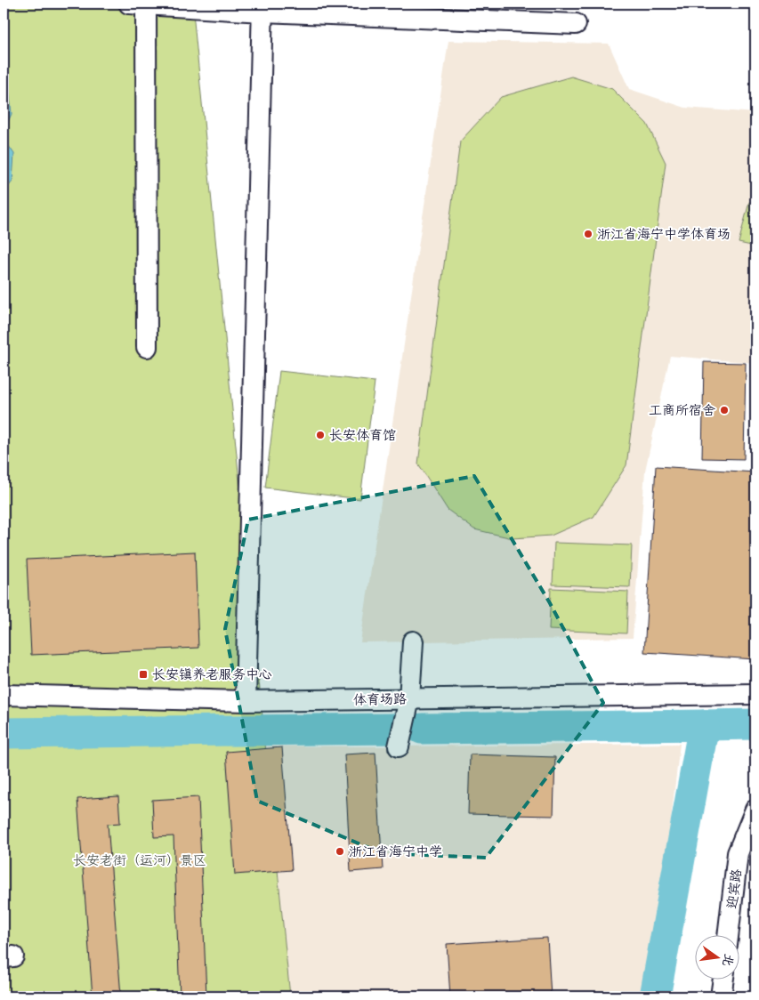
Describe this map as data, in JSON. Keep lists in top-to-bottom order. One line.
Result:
{"streets":{"street":["体育场路","迎宾路"]},"parks":["长安老街（运河）景区"],"places":{"other":["浙江省海宁中学体育场","工商所宿舍","长安体育馆","浙江省海宁中学"],"transit":["长安镇养老服务中心"]},"north":"right"}
